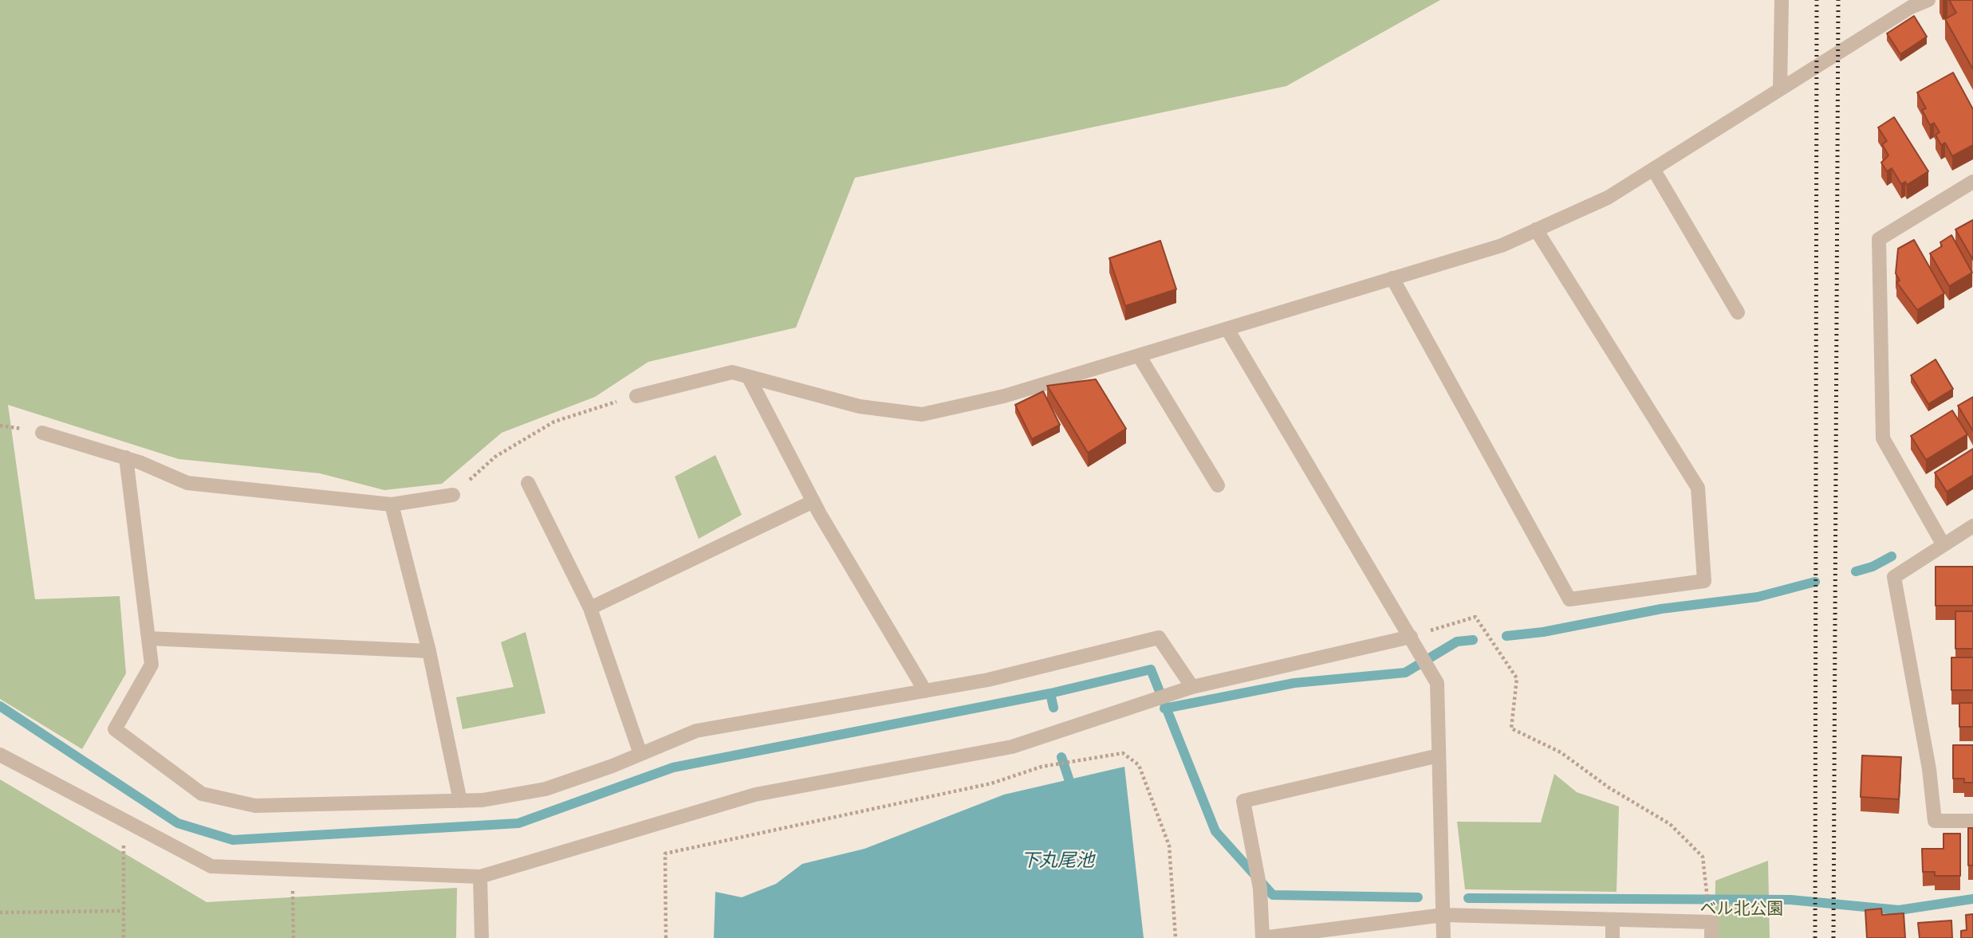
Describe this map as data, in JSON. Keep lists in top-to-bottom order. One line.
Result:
{"water":["下丸尾池"],"parks":["ベル北公園"]}
